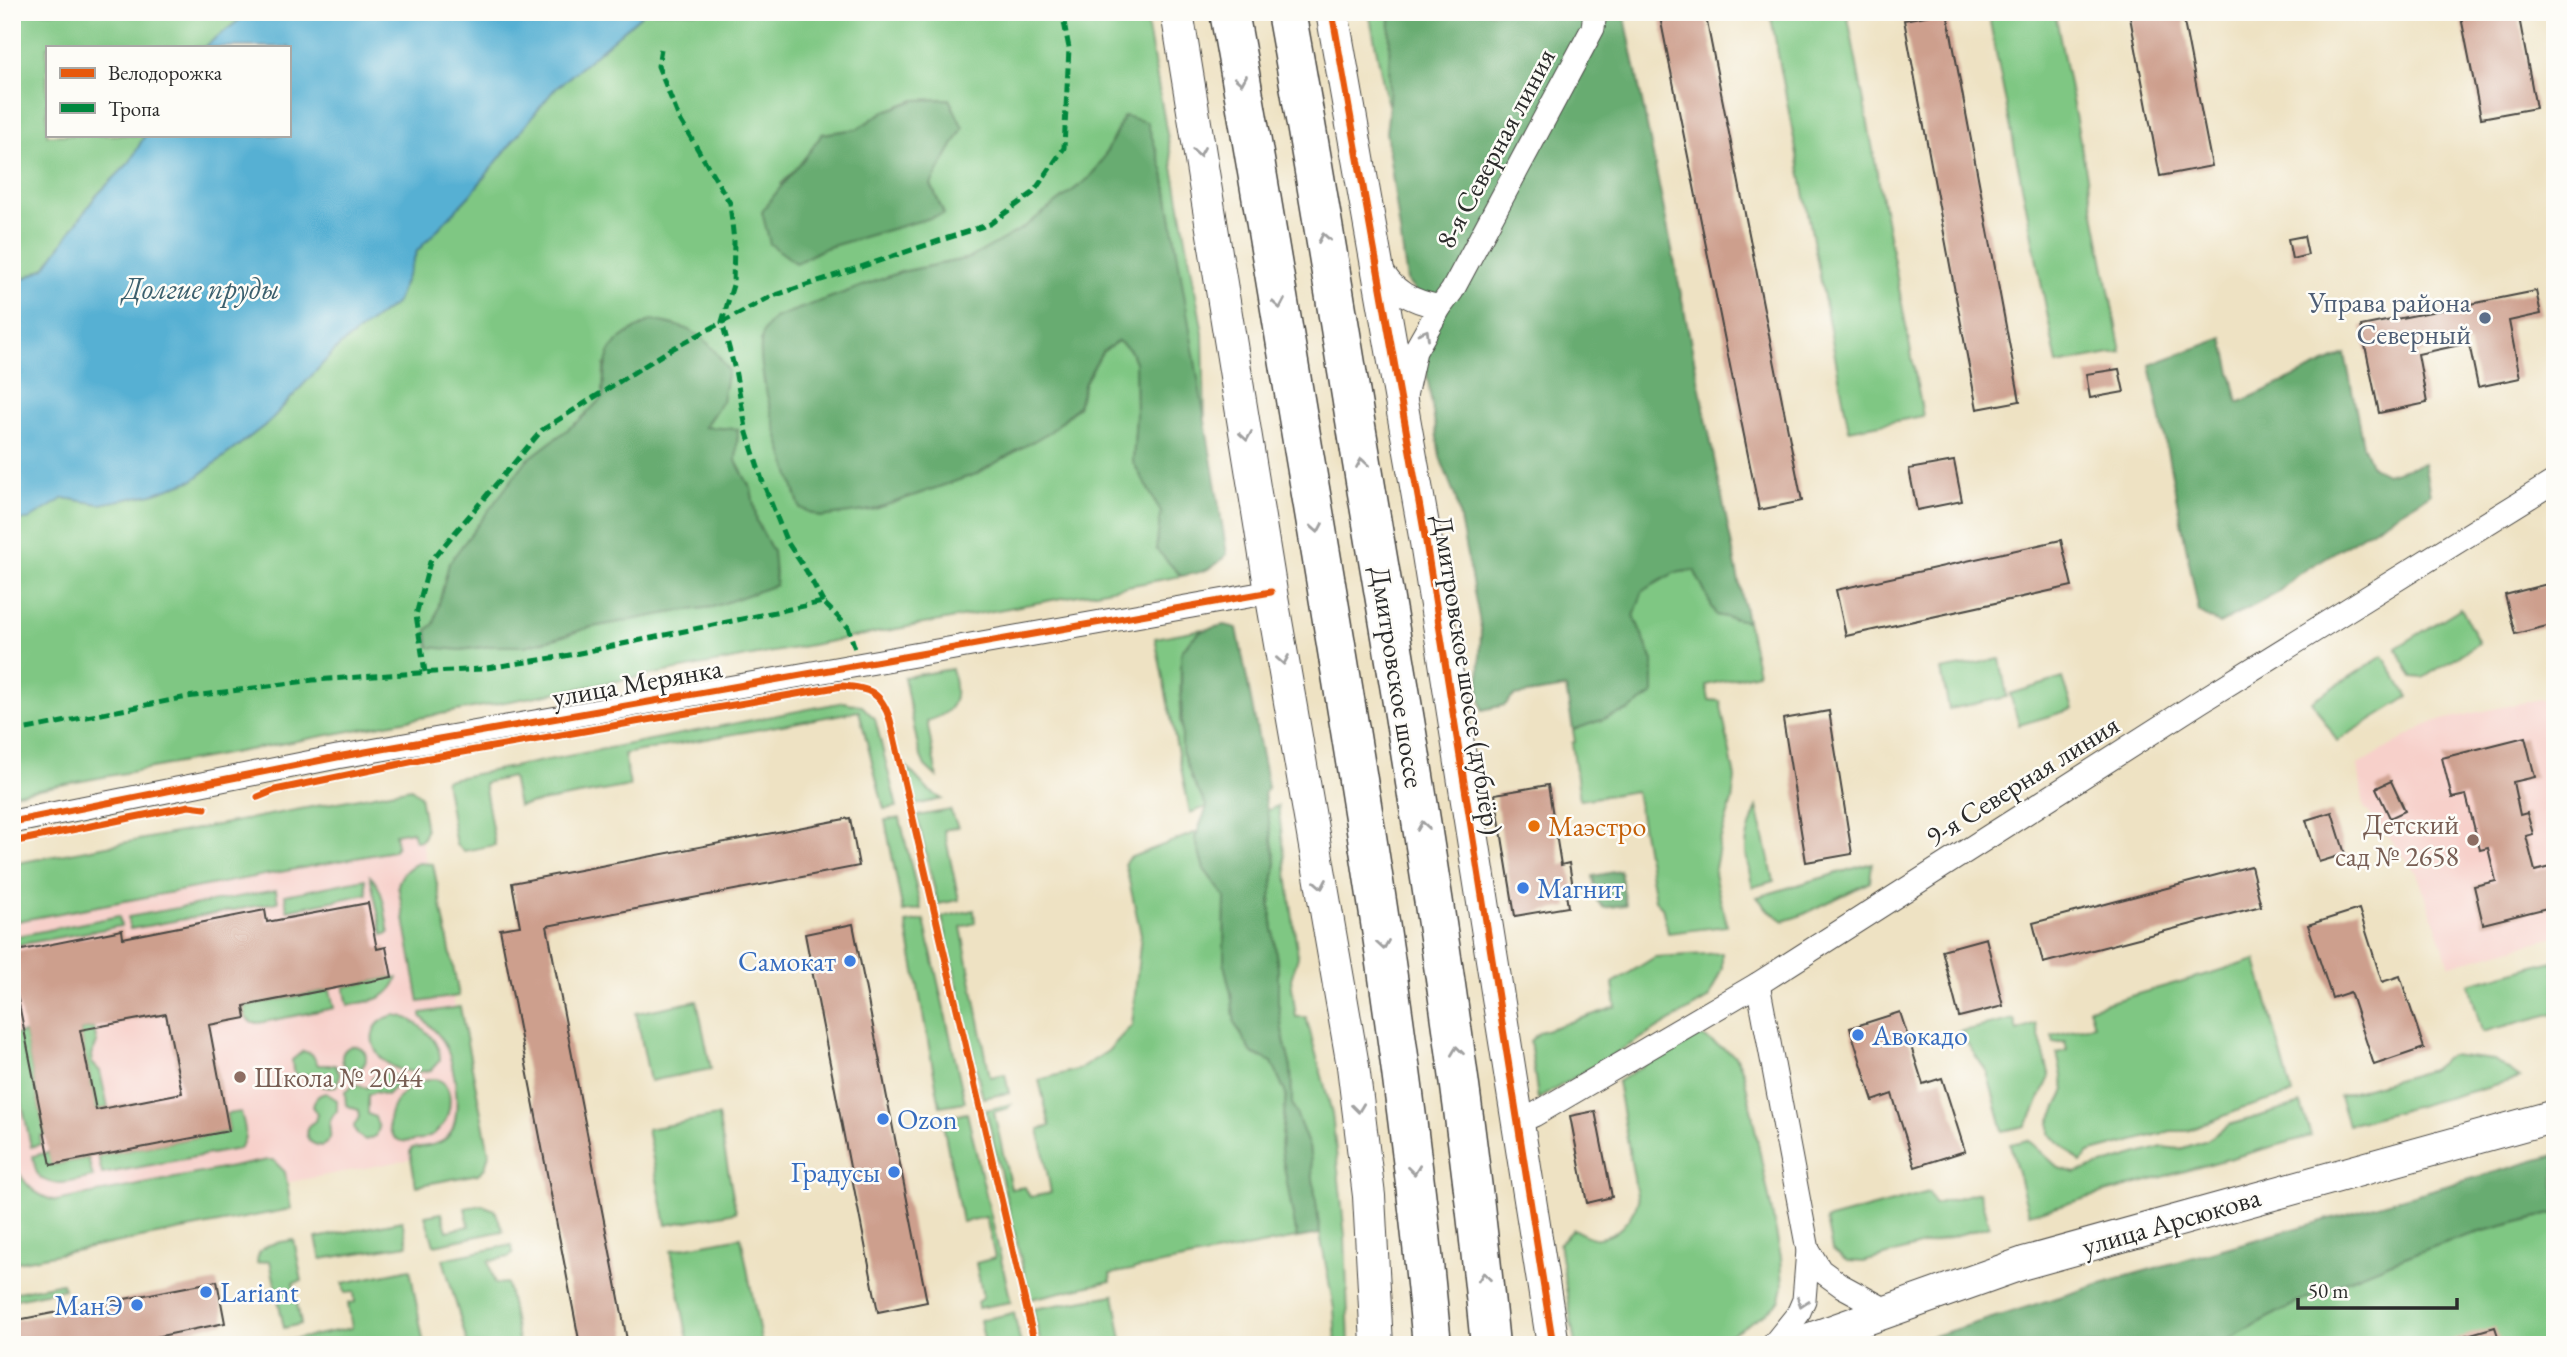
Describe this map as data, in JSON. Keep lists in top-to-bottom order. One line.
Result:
{"streets":{"highway":["Дмитровское шоссе"],"street":["8-я Северная линия","Дмитровское шоссе (дублёр)","улица Мерянка","9-я Северная линия","улица Арсюкова"]},"crossings":[["8-я Северная линия","Дмитровское шоссе (дублёр)"],["Дмитровское шоссе (дублёр)","9-я Северная линия"]],"water":["Долгие пруды"],"places":["Управа района Северный","Маэстро","Детский сад № 2658","Магнит","Самокат","Авокадо","Школа № 2044","Ozon","Градусы","Lariant","МанЭ"],"legend":["Велодорожка","Тропа"],"scale_bar":"50 m"}
